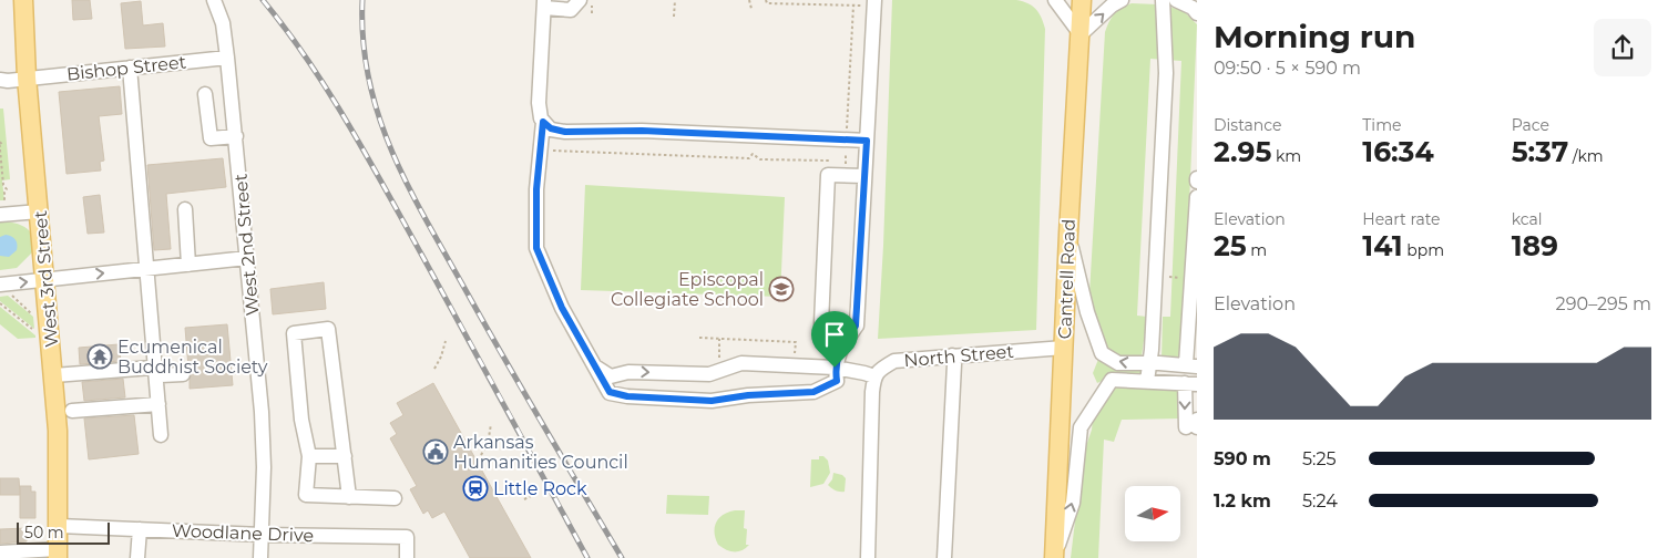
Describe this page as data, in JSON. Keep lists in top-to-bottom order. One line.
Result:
{"streets":{"main road":["West 3rd Street","Cantrell Road"],"street":["Bishop Street","West 2nd Street","North Street","Woodlane Drive"]},"crossings":[["Bishop Street","West 2nd Street"],["Bishop Street","West 3rd Street"],["West 2nd Street","Woodlane Drive"],["West 3rd Street","Woodlane Drive"],["Cantrell Road","North Street"]],"places":{"school or university":["Episcopal Collegiate School"],"temple":["Ecumenical Buddhist Society"],"public building":["Arkansas Humanities Council"],"station":["Little Rock"]},"scale_bar":"50 m","north":"right","page":{"heading":["Morning run","09:50 · 5 × 590 m"],"stats":[["Distance","2.95 km"],["Time","16:34"],["Pace","5:37 /km"],["Elevation","25 m"],["Heart rate","141 bpm"],["kcal","189"]],"chart":["Elevation","290–295 m"],"list":[{"name":"590 m","note":"5:25"},{"name":"1.2 km","note":"5:24"}],"scale":"50 m"}}
